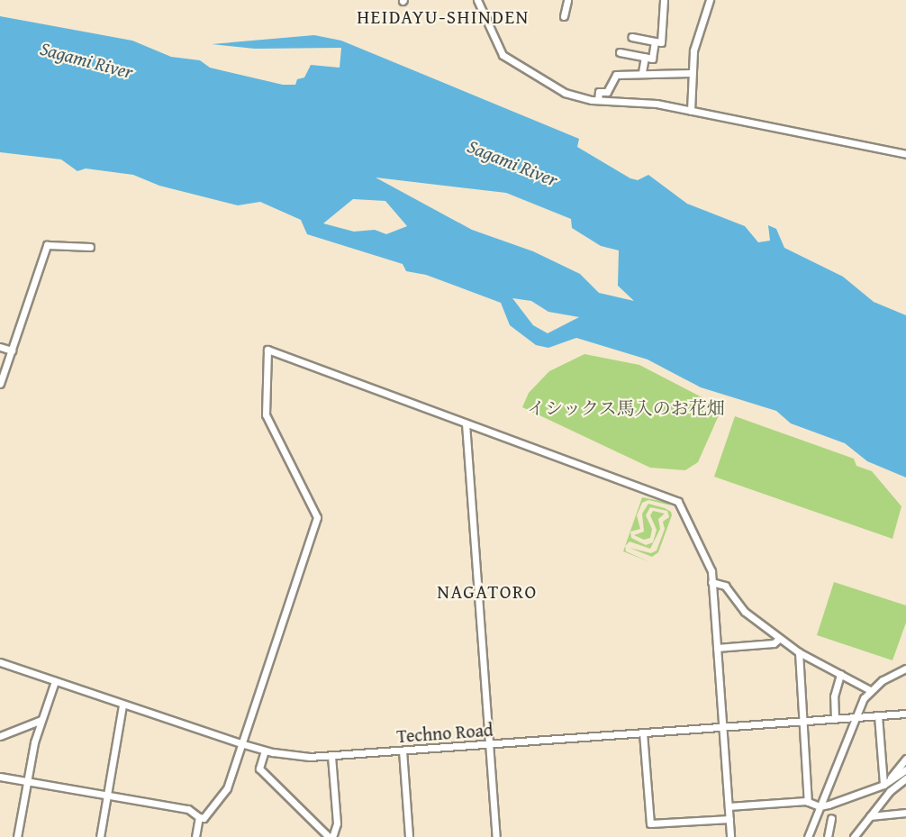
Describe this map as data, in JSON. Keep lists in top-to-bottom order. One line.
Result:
{"streets":{"street":["Techno Road"]},"districts":["HEIDAYU-SHINDEN","NAGATORO"],"water":["Sagami River"],"parks":["イシックス馬入のお花畑"]}
